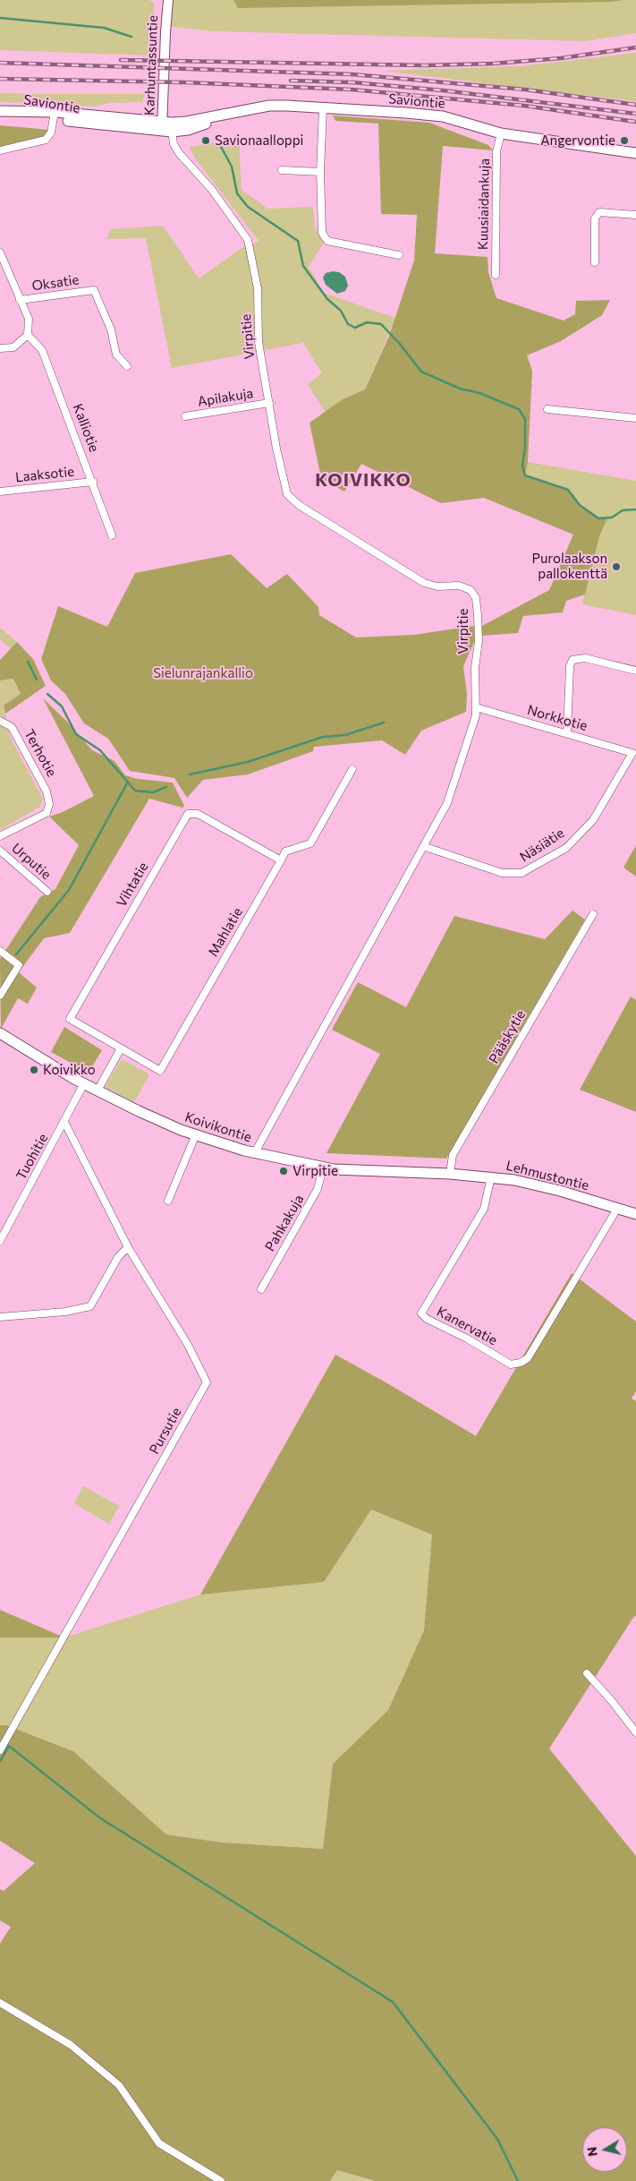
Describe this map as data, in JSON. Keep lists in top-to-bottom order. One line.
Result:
{"streets":{"main road":["Saviontie","Koivikontie","Lehmustontie"],"street":["Karhuntassuntie","Kuusiaidankuja","Oksatie","Virpitie","Apilakuja","Kalliotie","Laaksotie","Norkkotie","Terhotie","Näsiätie","Urputie","Vihtatie","Mahlatie","Pääskytie","Tuohitie","Pahkakuja","Kanervatie","Pursutie"]},"crossings":[["Karhuntassuntie","Saviontie"],["Karhuntassuntie","Virpitie"],["Saviontie","Kuusiaidankuja"],["Saviontie","Virpitie"],["Virpitie","Apilakuja"],["Virpitie","Norkkotie"],["Virpitie","Näsiätie"],["Virpitie","Koivikontie"],["Kalliotie","Laaksotie"],["Norkkotie","Näsiätie"],["Vihtatie","Mahlatie"],["Pääskytie","Koivikontie"],["Pääskytie","Lehmustontie"],["Koivikontie","Tuohitie"],["Koivikontie","Lehmustontie"],["Koivikontie","Pahkakuja"],["Tuohitie","Pursutie"],["Lehmustontie","Kanervatie"]],"districts":["KOIVIKKO"],"parks":["Sielunrajankallio"],"places":["Savionaalloppi","Angervontie","Purolaakson pallokenttä","Koivikko","Virpitie"],"north":"left"}
